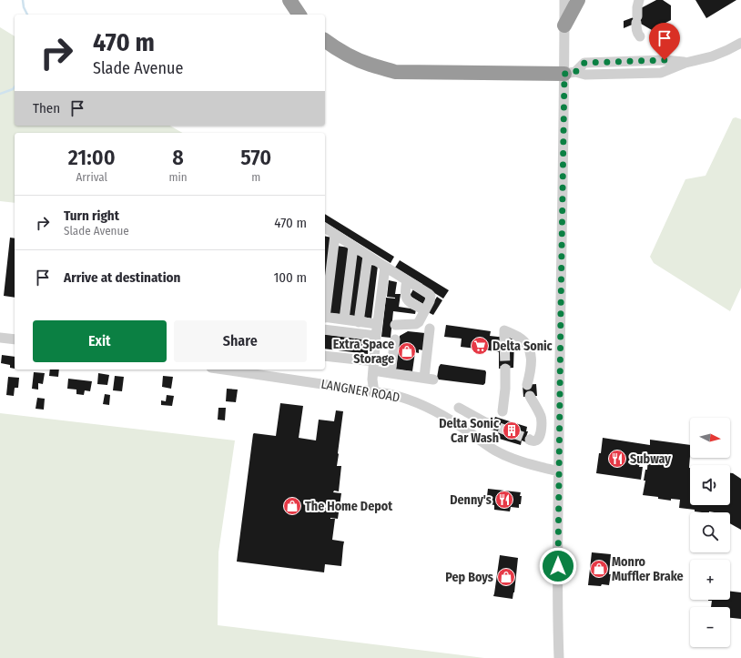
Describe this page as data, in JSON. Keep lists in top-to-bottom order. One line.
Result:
{"streets":{"street":["LANGNER ROAD"]},"places":{"supermarket":["Delta Sonic"],"shop":["Extra Space Storage","The Home Depot","Monro Muffler Brake","Pep Boys"],"building":["Delta Sonic Car Wash"],"restaurant":["Subway","Denny's"]},"north":"right","page":{"turn":["470 m","Slade Avenue"],"then":"Then","eta":["21:00","Arrival","8","min","570","m"],"list":[{"name":"Turn right","note":"Slade Avenue","value":"470 m"},{"name":"Arrive at destination","value":"100 m"}],"buttons":["Exit","Share"],"map_buttons":["+","−"]}}
